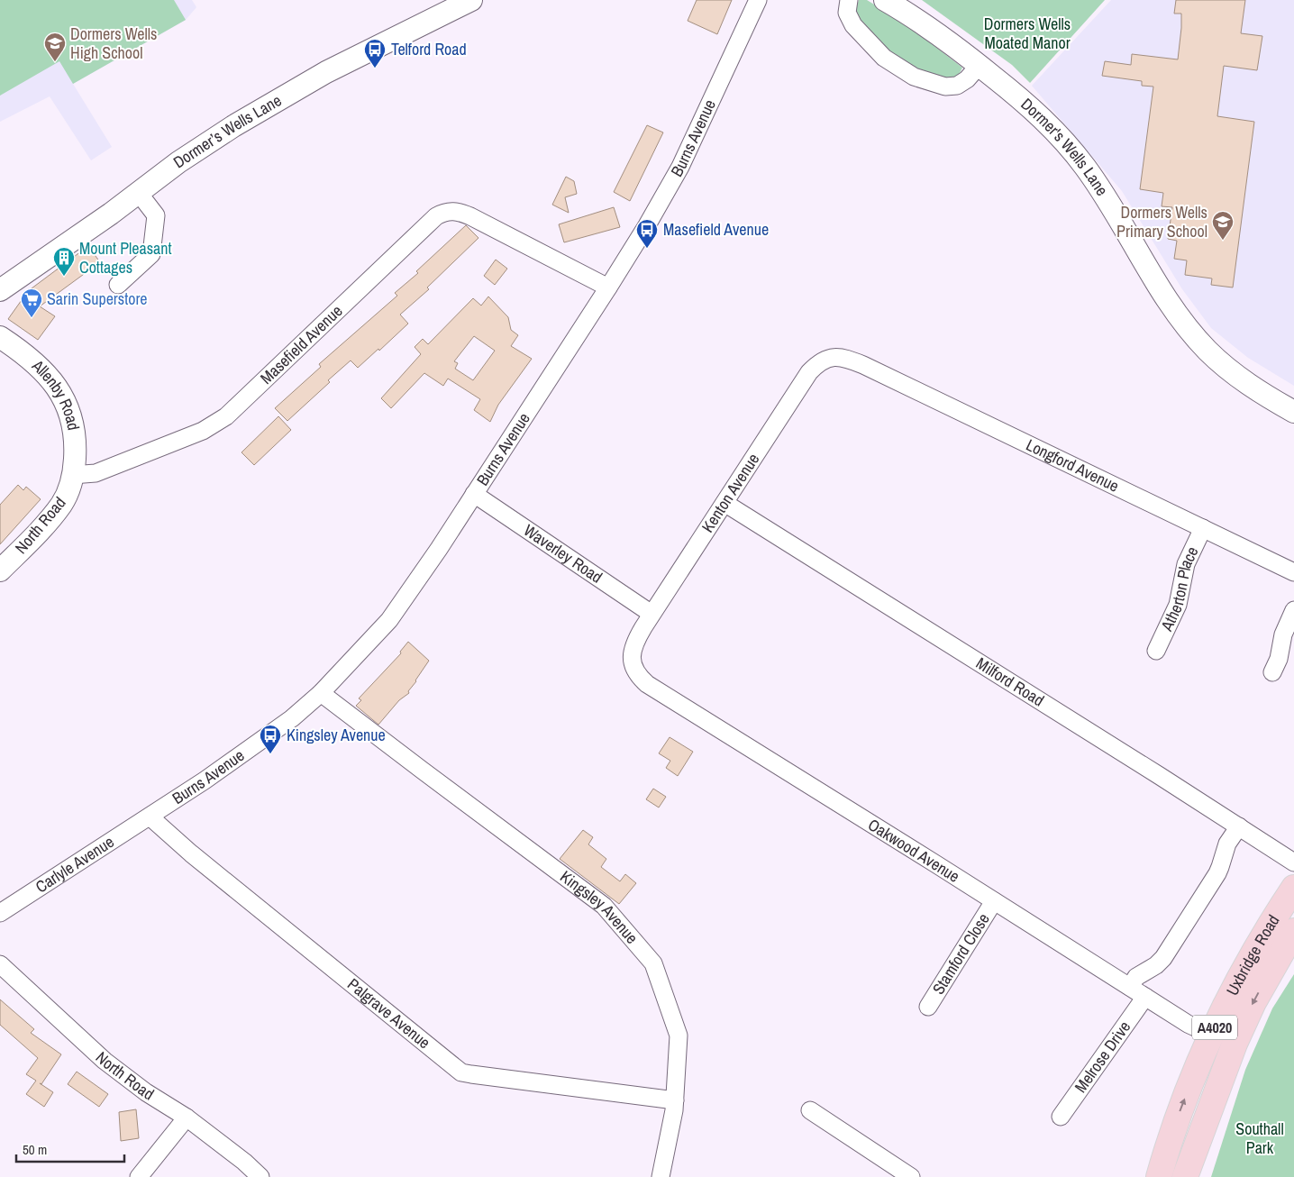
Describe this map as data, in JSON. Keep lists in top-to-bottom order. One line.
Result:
{"streets":{"main road":["Uxbridge Road","A4020"],"street":["Dormer’s Wells Lane","Burns Avenue","Dormer's Wells Lane","Masefield Avenue","Allenby Road","Longford Avenue","Kenton Avenue","North Road","Waverley Road","Atherton Place","Milford Road","Oakwood Avenue","Carlyle Avenue","Kingsley Avenue","Stamford Close","Palgrave Avenue","Melrose Drive"]},"crossings":[["Burns Avenue","Masefield Avenue"],["Burns Avenue","Waverley Road"],["Burns Avenue","Carlyle Avenue"],["Burns Avenue","Kingsley Avenue"],["Burns Avenue","Palgrave Avenue"],["Masefield Avenue","Allenby Road"],["Masefield Avenue","North Road"],["Allenby Road","North Road"],["Longford Avenue","Kenton Avenue"],["Longford Avenue","Atherton Place"],["Kenton Avenue","Waverley Road"],["Kenton Avenue","Milford Road"],["Kenton Avenue","Oakwood Avenue"],["Oakwood Avenue","Stamford Close"],["Oakwood Avenue","Uxbridge Road"],["Oakwood Avenue","Melrose Drive"],["Carlyle Avenue","Palgrave Avenue"],["Kingsley Avenue","Palgrave Avenue"]],"parks":["Dormers Wells Moated Manor","Southall Park"],"places":{"school or university":["Dormers Wells High School","Dormers Wells Primary School"],"bus stop":["Telford Road","Masefield Avenue","Kingsley Avenue"],"building":["Mount Pleasant Cottages"],"supermarket":["Sarin Superstore"]},"scale_bar":"50 m"}
